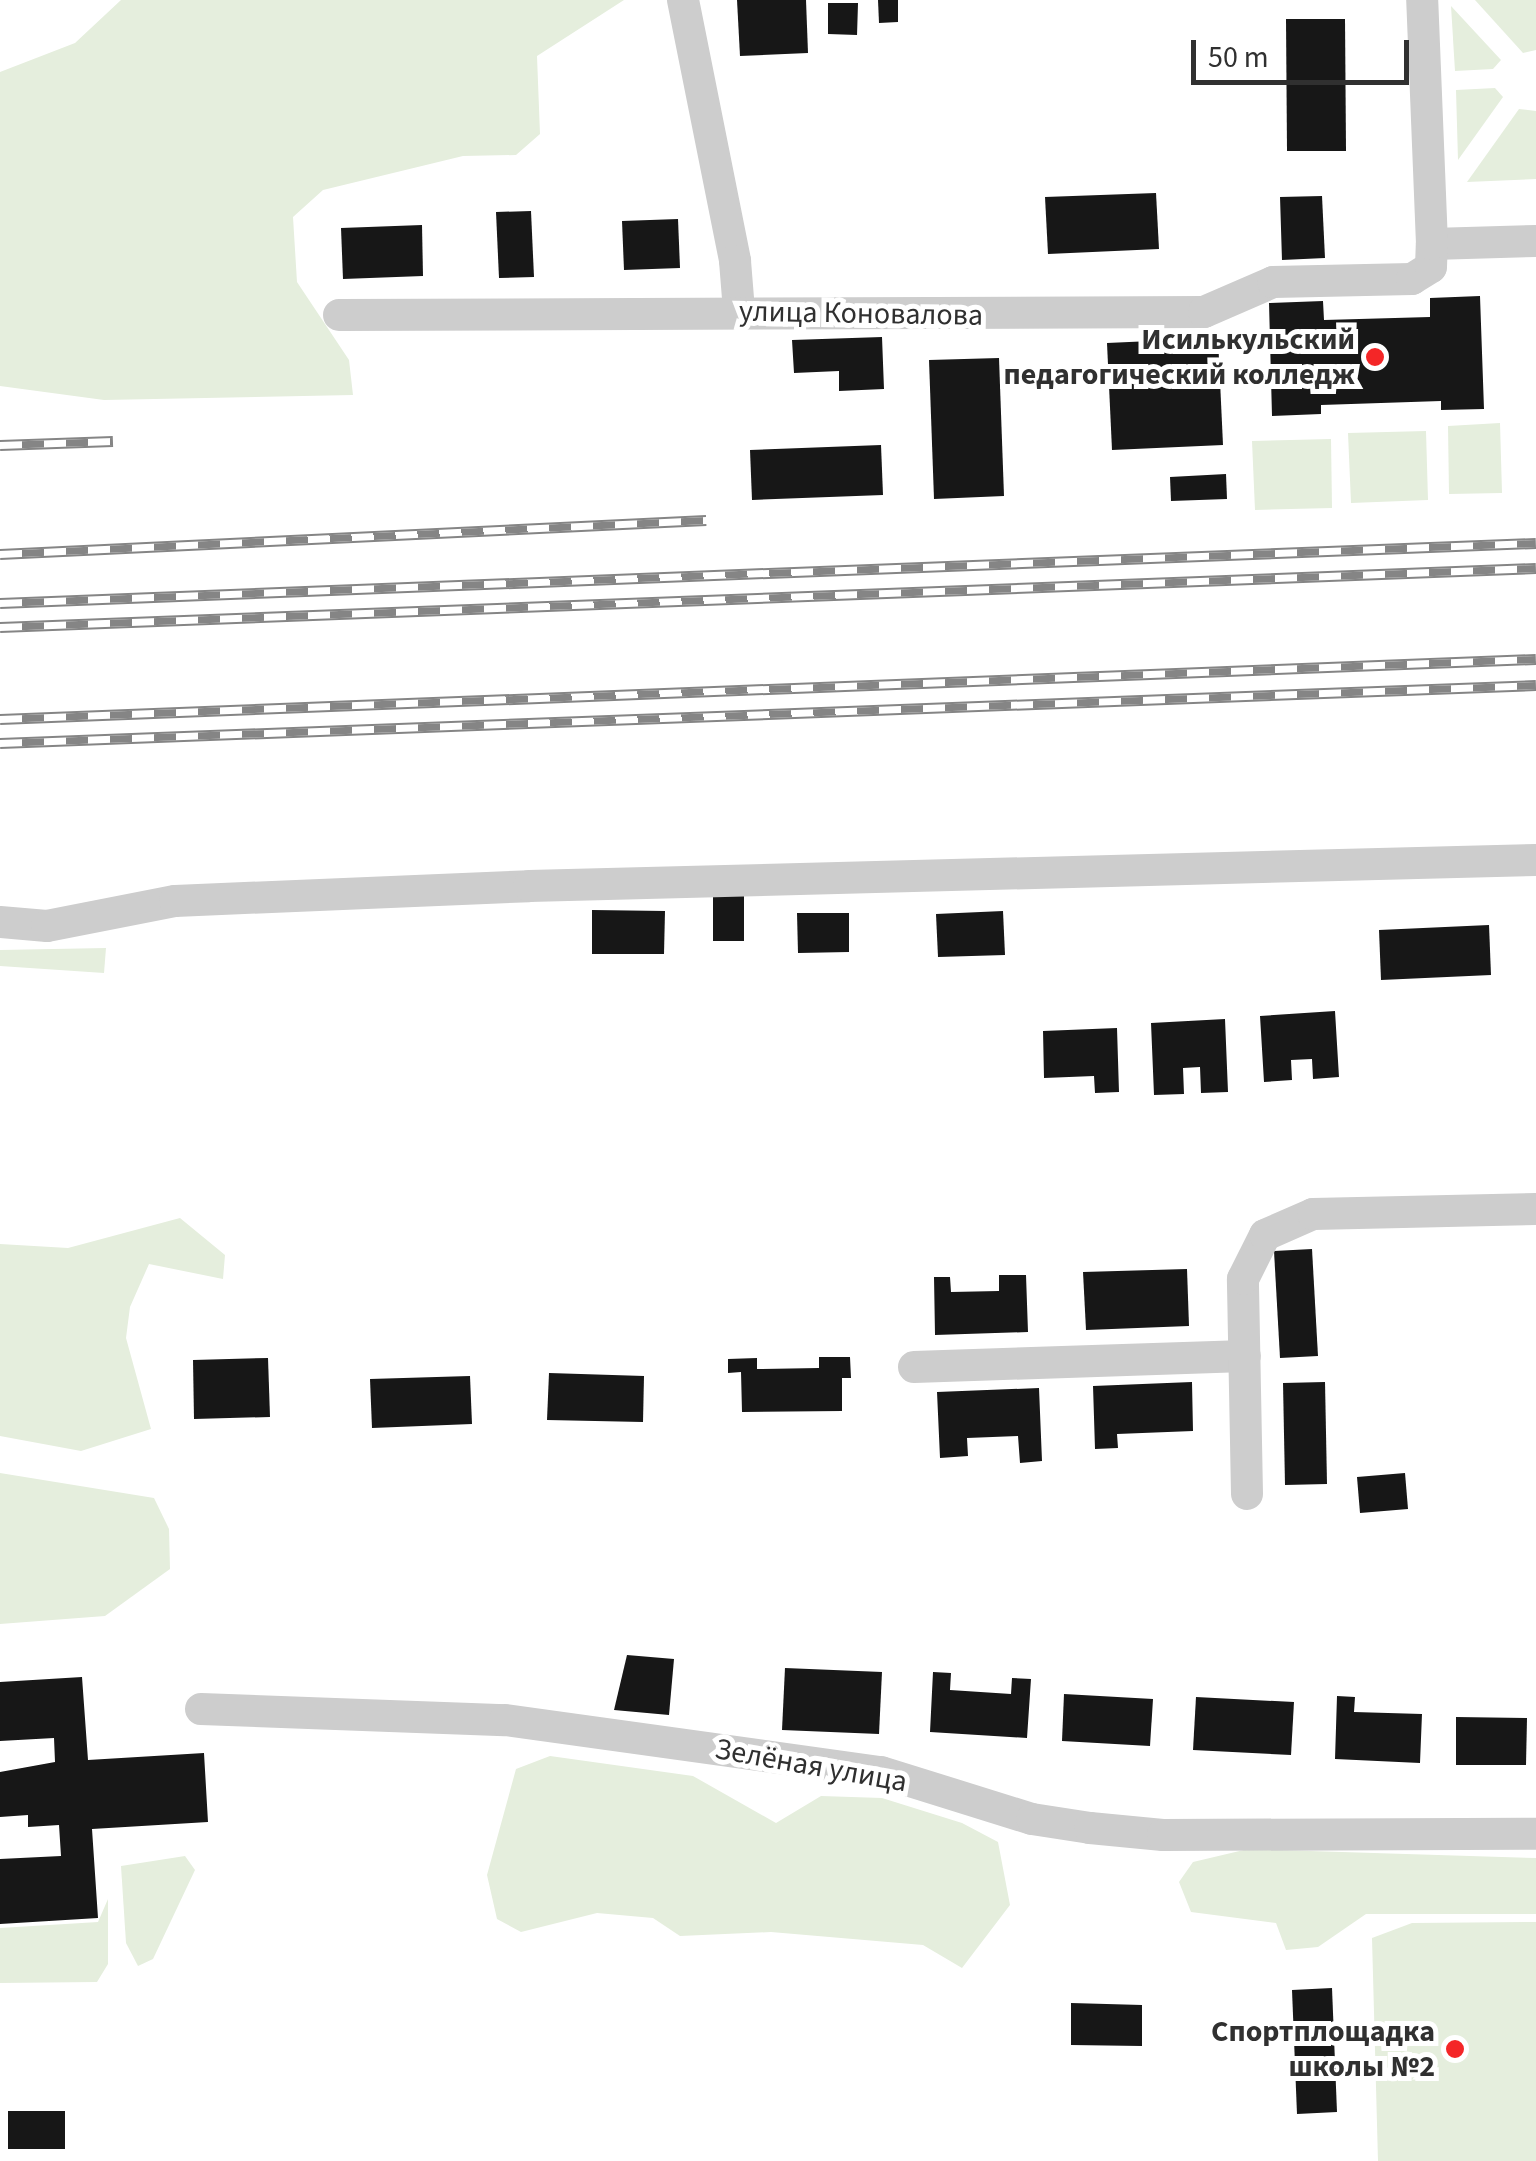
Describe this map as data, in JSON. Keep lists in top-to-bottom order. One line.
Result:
{"streets":{"street":["улица Коновалова","Зелёная улица"]},"places":["Исилькульский педагогический колледж","Спортплощадка школы №2"],"scale_bar":"50 m"}
